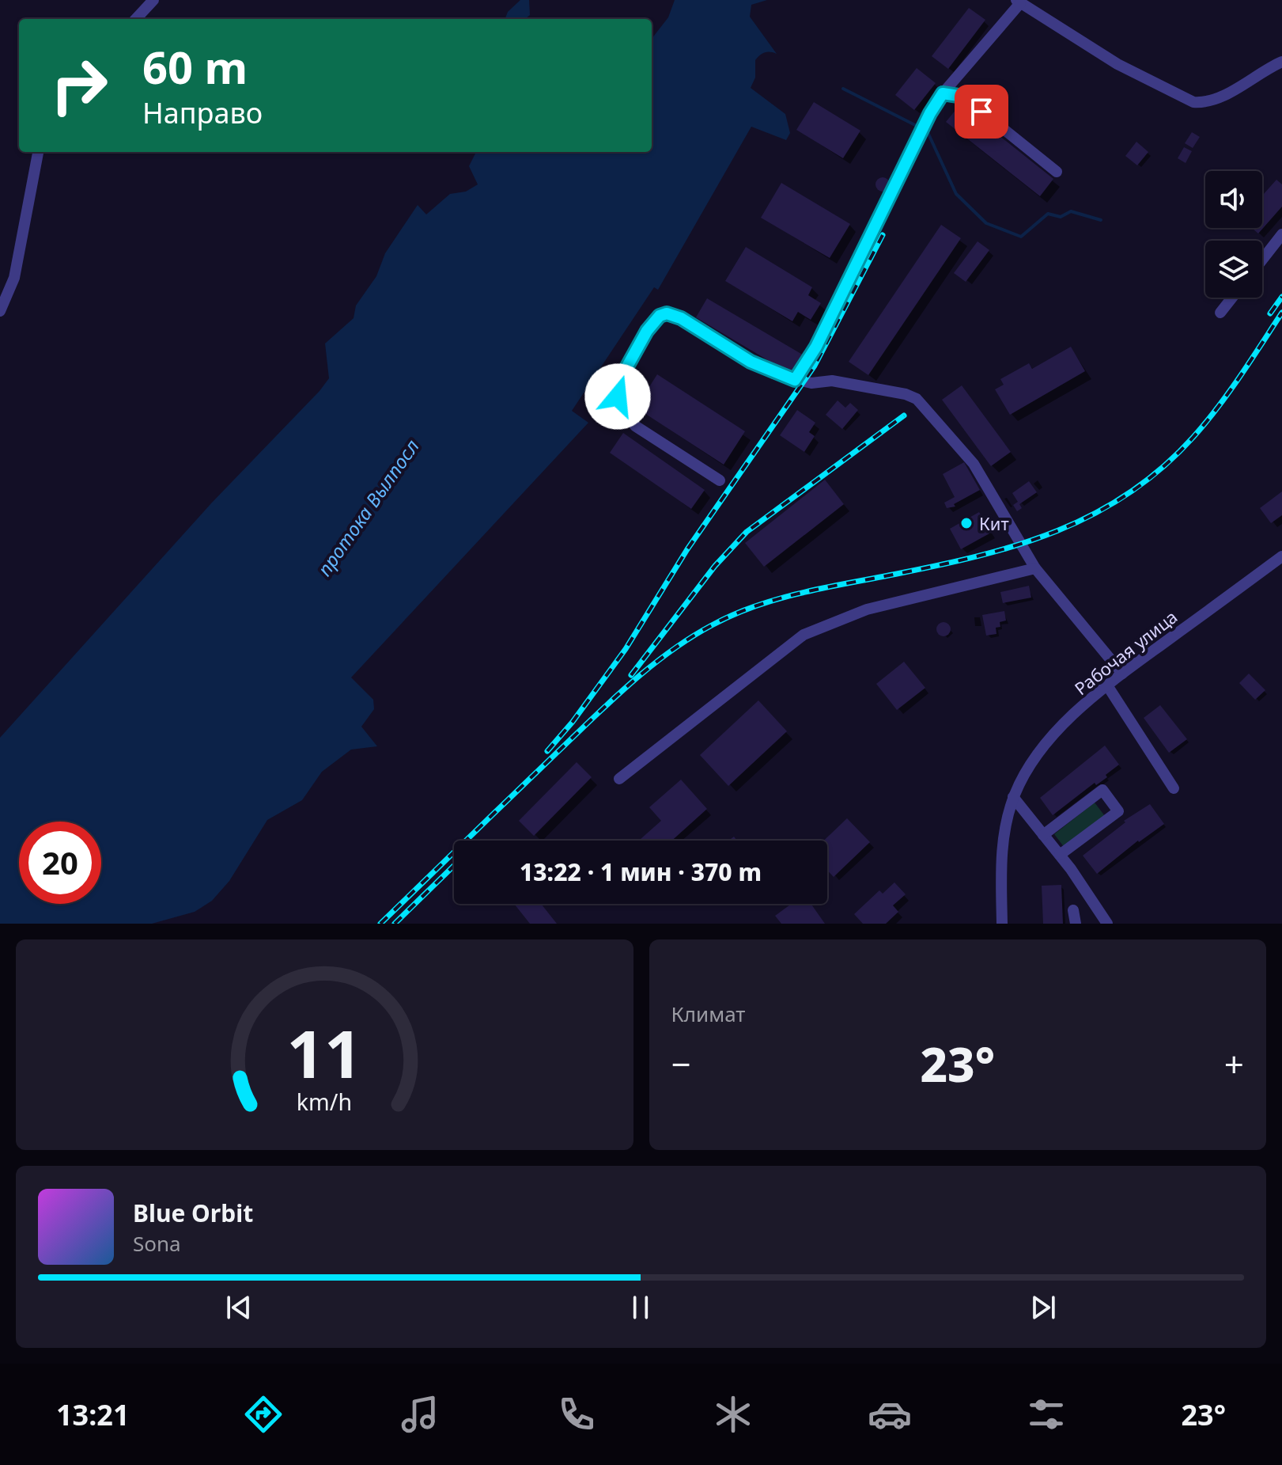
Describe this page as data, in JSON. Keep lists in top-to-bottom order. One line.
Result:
{"streets":{"street":["Рабочая улица"]},"water":["протока Вылпосл"],"places":["Кит"],"page":{"turn":["60 m","Направо"],"limit":"20","trip":"13:22 · 1 мин · 370 m","tile":"Климат","heat":["−","23°","+"],"song":["Blue Orbit","Sona"],"tabs":["13:21","23°"],"gauge":["11","km/h"]}}
